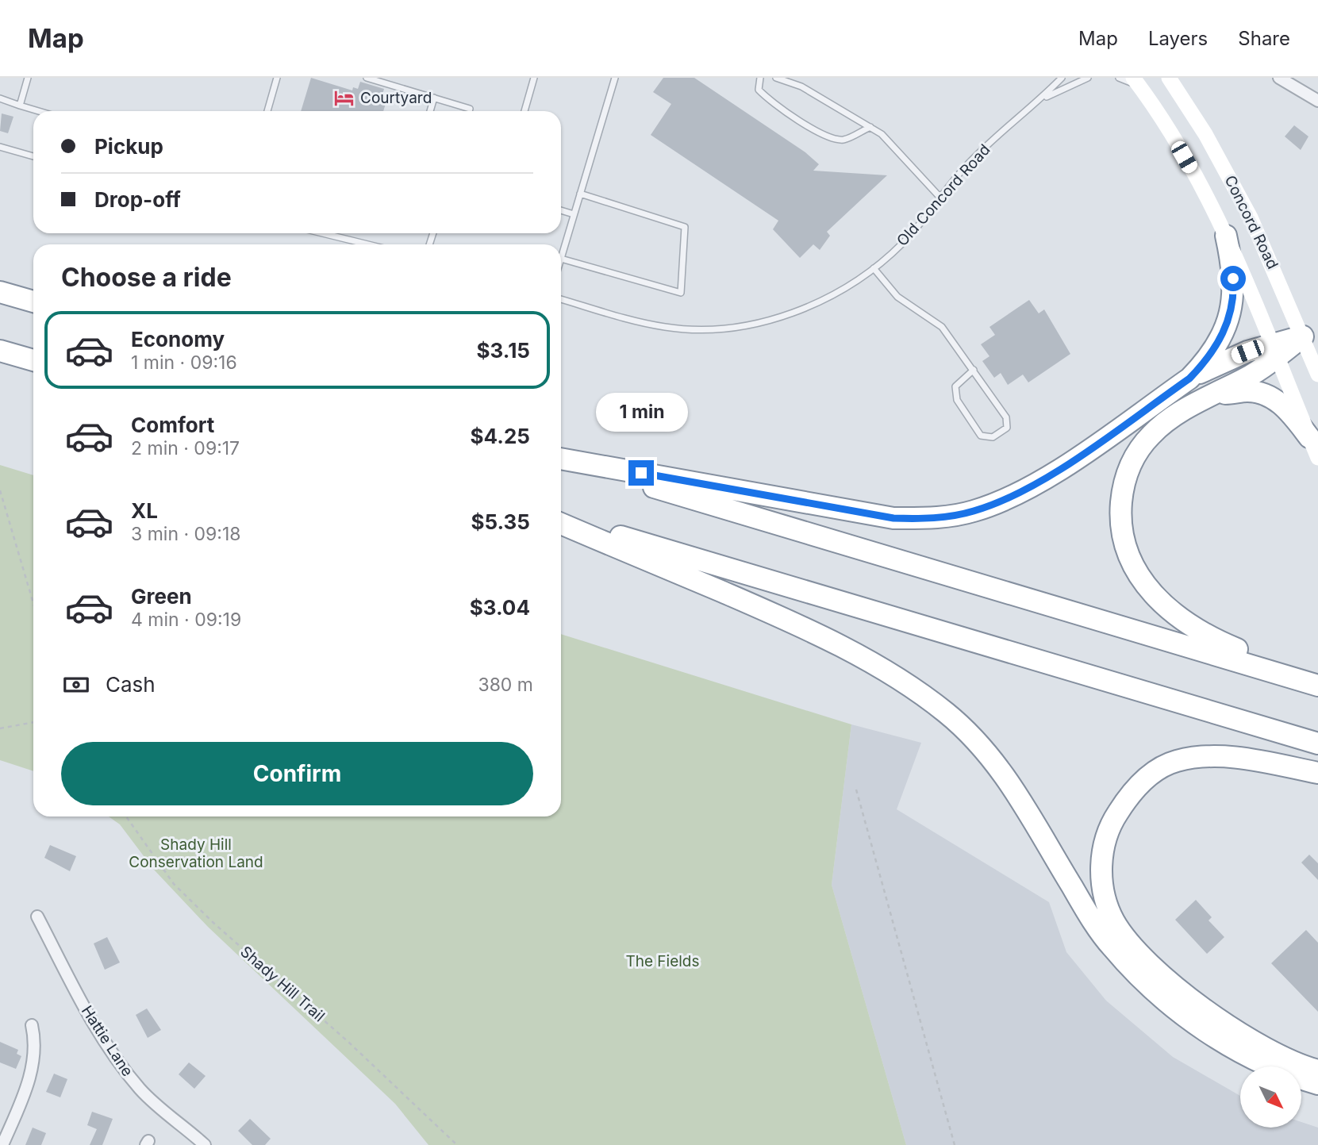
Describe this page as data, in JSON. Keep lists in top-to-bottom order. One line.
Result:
{"streets":{"main road":["Concord Road"],"street":["Hattie Lane"],"lane":["Old Concord Road"],"path":["Shady Hill Trail"]},"parks":["Shady Hill Conservation Land","The Fields"],"places":{"hotel":["Courtyard"]},"north":"bottom right","page":{"header":"Map","nav":["Map","Layers","Share"],"banner":["Pickup","Drop-off"],"heading":"Choose a ride","list":[{"name":"Economy","note":"1 min · 09:16","value":"$3.15"},{"name":"Comfort","note":"2 min · 09:17","value":"$4.25"},{"name":"XL","note":"3 min · 09:18","value":"$5.35"},{"name":"Green","note":"4 min · 09:19","value":"$3.04"}],"bubble":"1 min","pay":["Cash","380 m"],"buttons":"Confirm"}}
